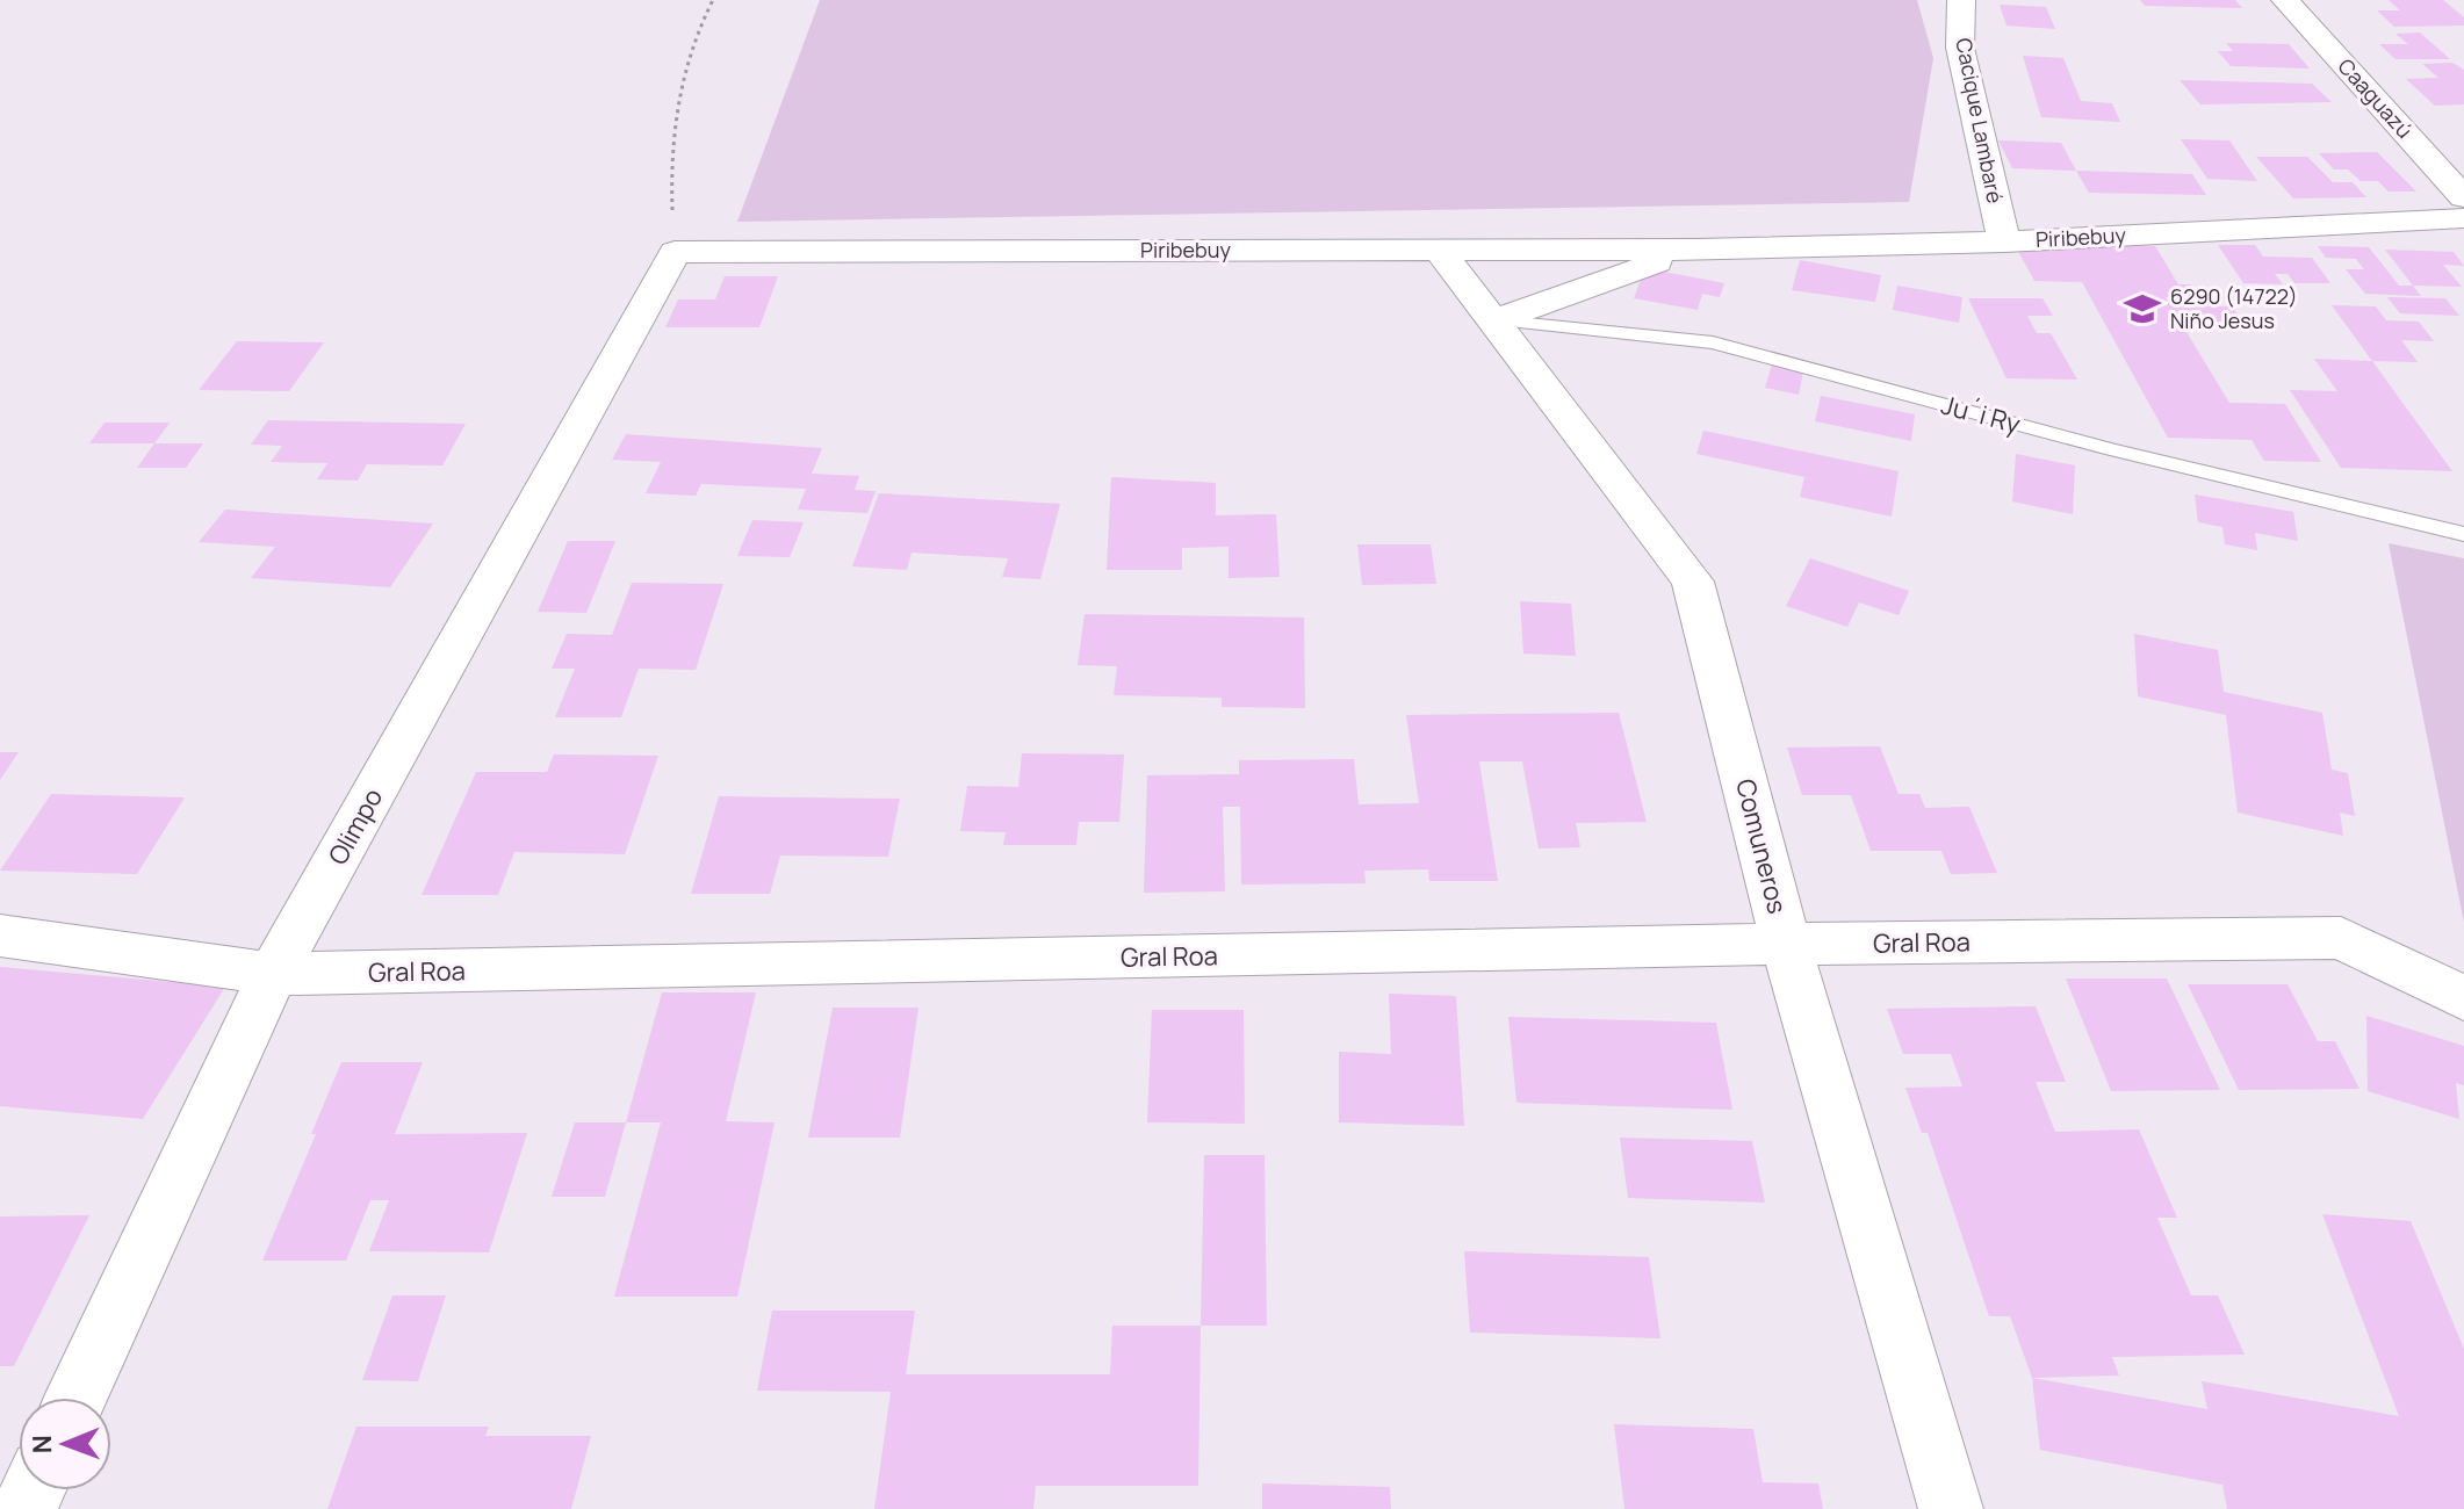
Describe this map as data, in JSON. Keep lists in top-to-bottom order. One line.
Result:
{"streets":{"street":["Caaguazú","Cacique Lambaré","Piribebuy","Olimpo","Comuneros","Gral Roa"],"lane":["Ju´i Ry"]},"crossings":[["Cacique Lambaré","Piribebuy"],["Piribebuy","Ju´i Ry"],["Piribebuy","Olimpo"],["Piribebuy","Comuneros"],["Ju´i Ry","Comuneros"],["Olimpo","Gral Roa"],["Comuneros","Gral Roa"]],"places":{"school or university":["6290 (14722) Niño Jesus"]},"north":"left"}
